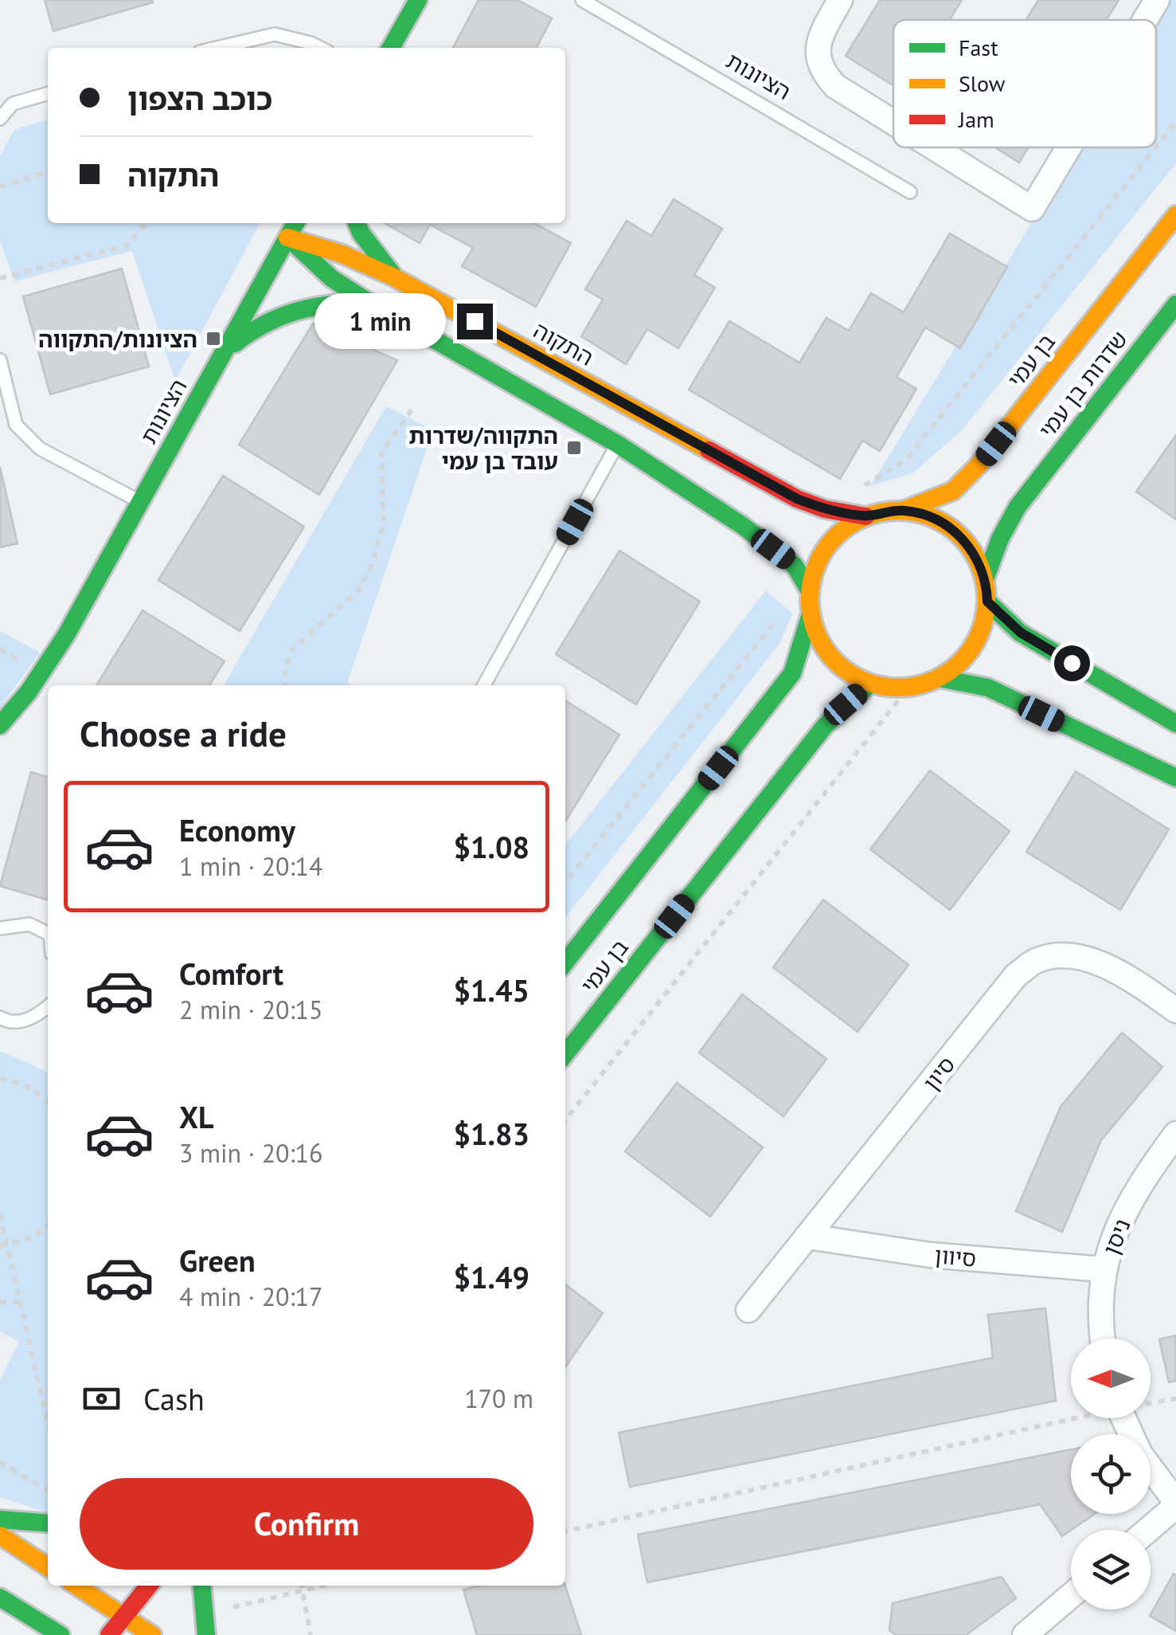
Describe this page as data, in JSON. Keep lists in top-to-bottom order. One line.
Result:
{"streets":{"street":["הציונות","התקוה","בן עמי","שדרות בן עמי","סיון","ניסן","סיוון"]},"crossings":[["הציונות","התקוה"],["התקוה","בן עמי"],["התקוה","שדרות בן עמי"],["בן עמי","שדרות בן עמי"],["סיון","סיוון"],["ניסן","סיוון"]],"places":{"transit":["הציונות/התקווה","התקווה/שדרות עובד בן עמי"]},"legend":["Fast","Slow","Jam"],"north":"left","page":{"banner":["כוכב הצפון","התקוה"],"bubble":"1 min","heading":"Choose a ride","list":[{"name":"Economy","note":"1 min · 20:14","value":"$1.08"},{"name":"Comfort","note":"2 min · 20:15","value":"$1.45"},{"name":"XL","note":"3 min · 20:16","value":"$1.83"},{"name":"Green","note":"4 min · 20:17","value":"$1.49"}],"pay":["Cash","170 m"],"buttons":"Confirm"}}
